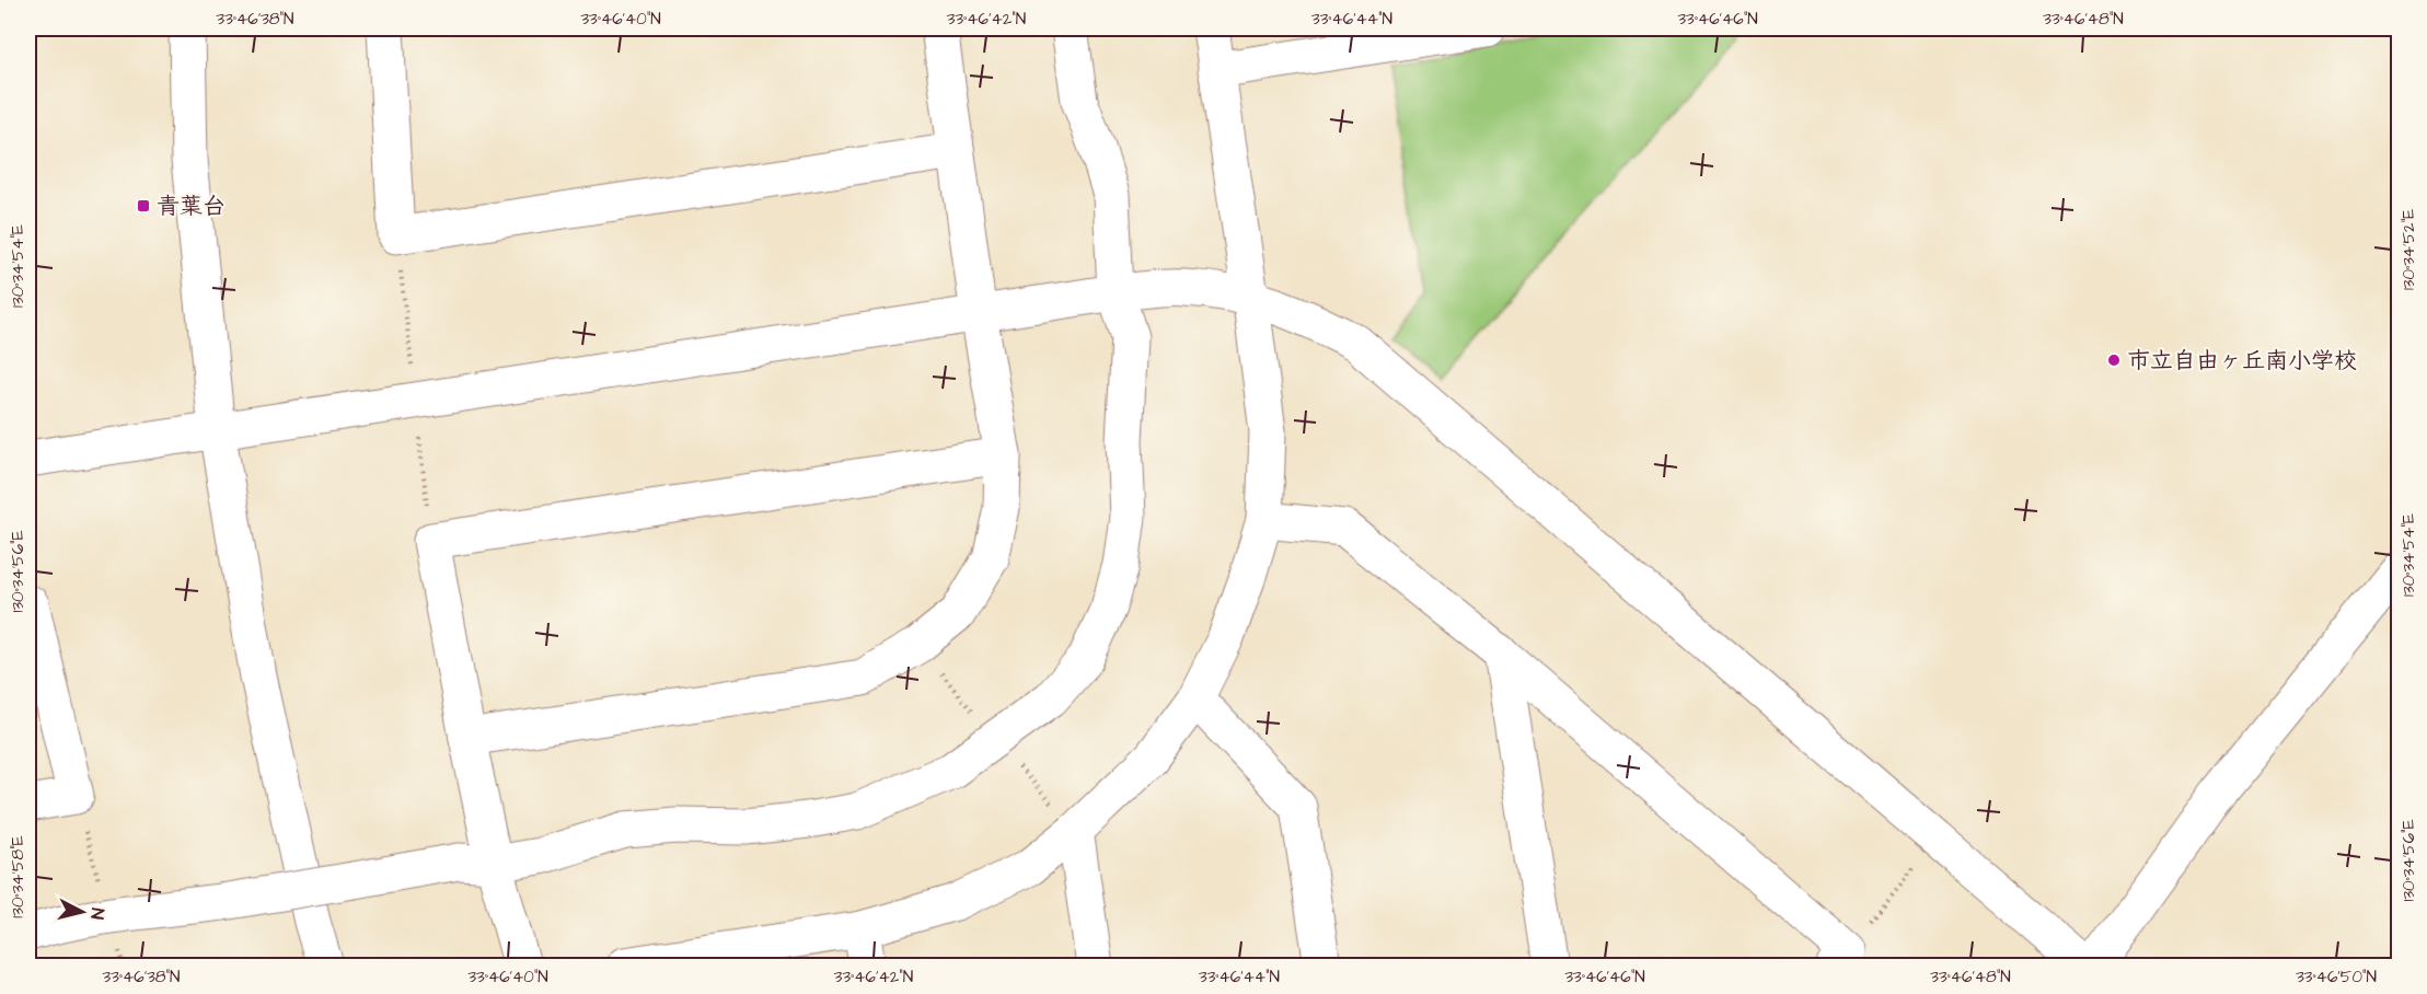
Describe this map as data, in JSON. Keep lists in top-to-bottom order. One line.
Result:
{"places":{"transit":["青葉台"],"other":["市立自由ヶ丘南小学校"]},"north":"right","coordinates":["33°46'38\"N","33°46'40\"N","33°46'42\"N","33°46'44\"N","33°46'46\"N","33°46'48\"N","130°34'52\"E","130°34'54\"E","130°34'56\"E","130°34'58\"E","33°46'50\"N"]}
